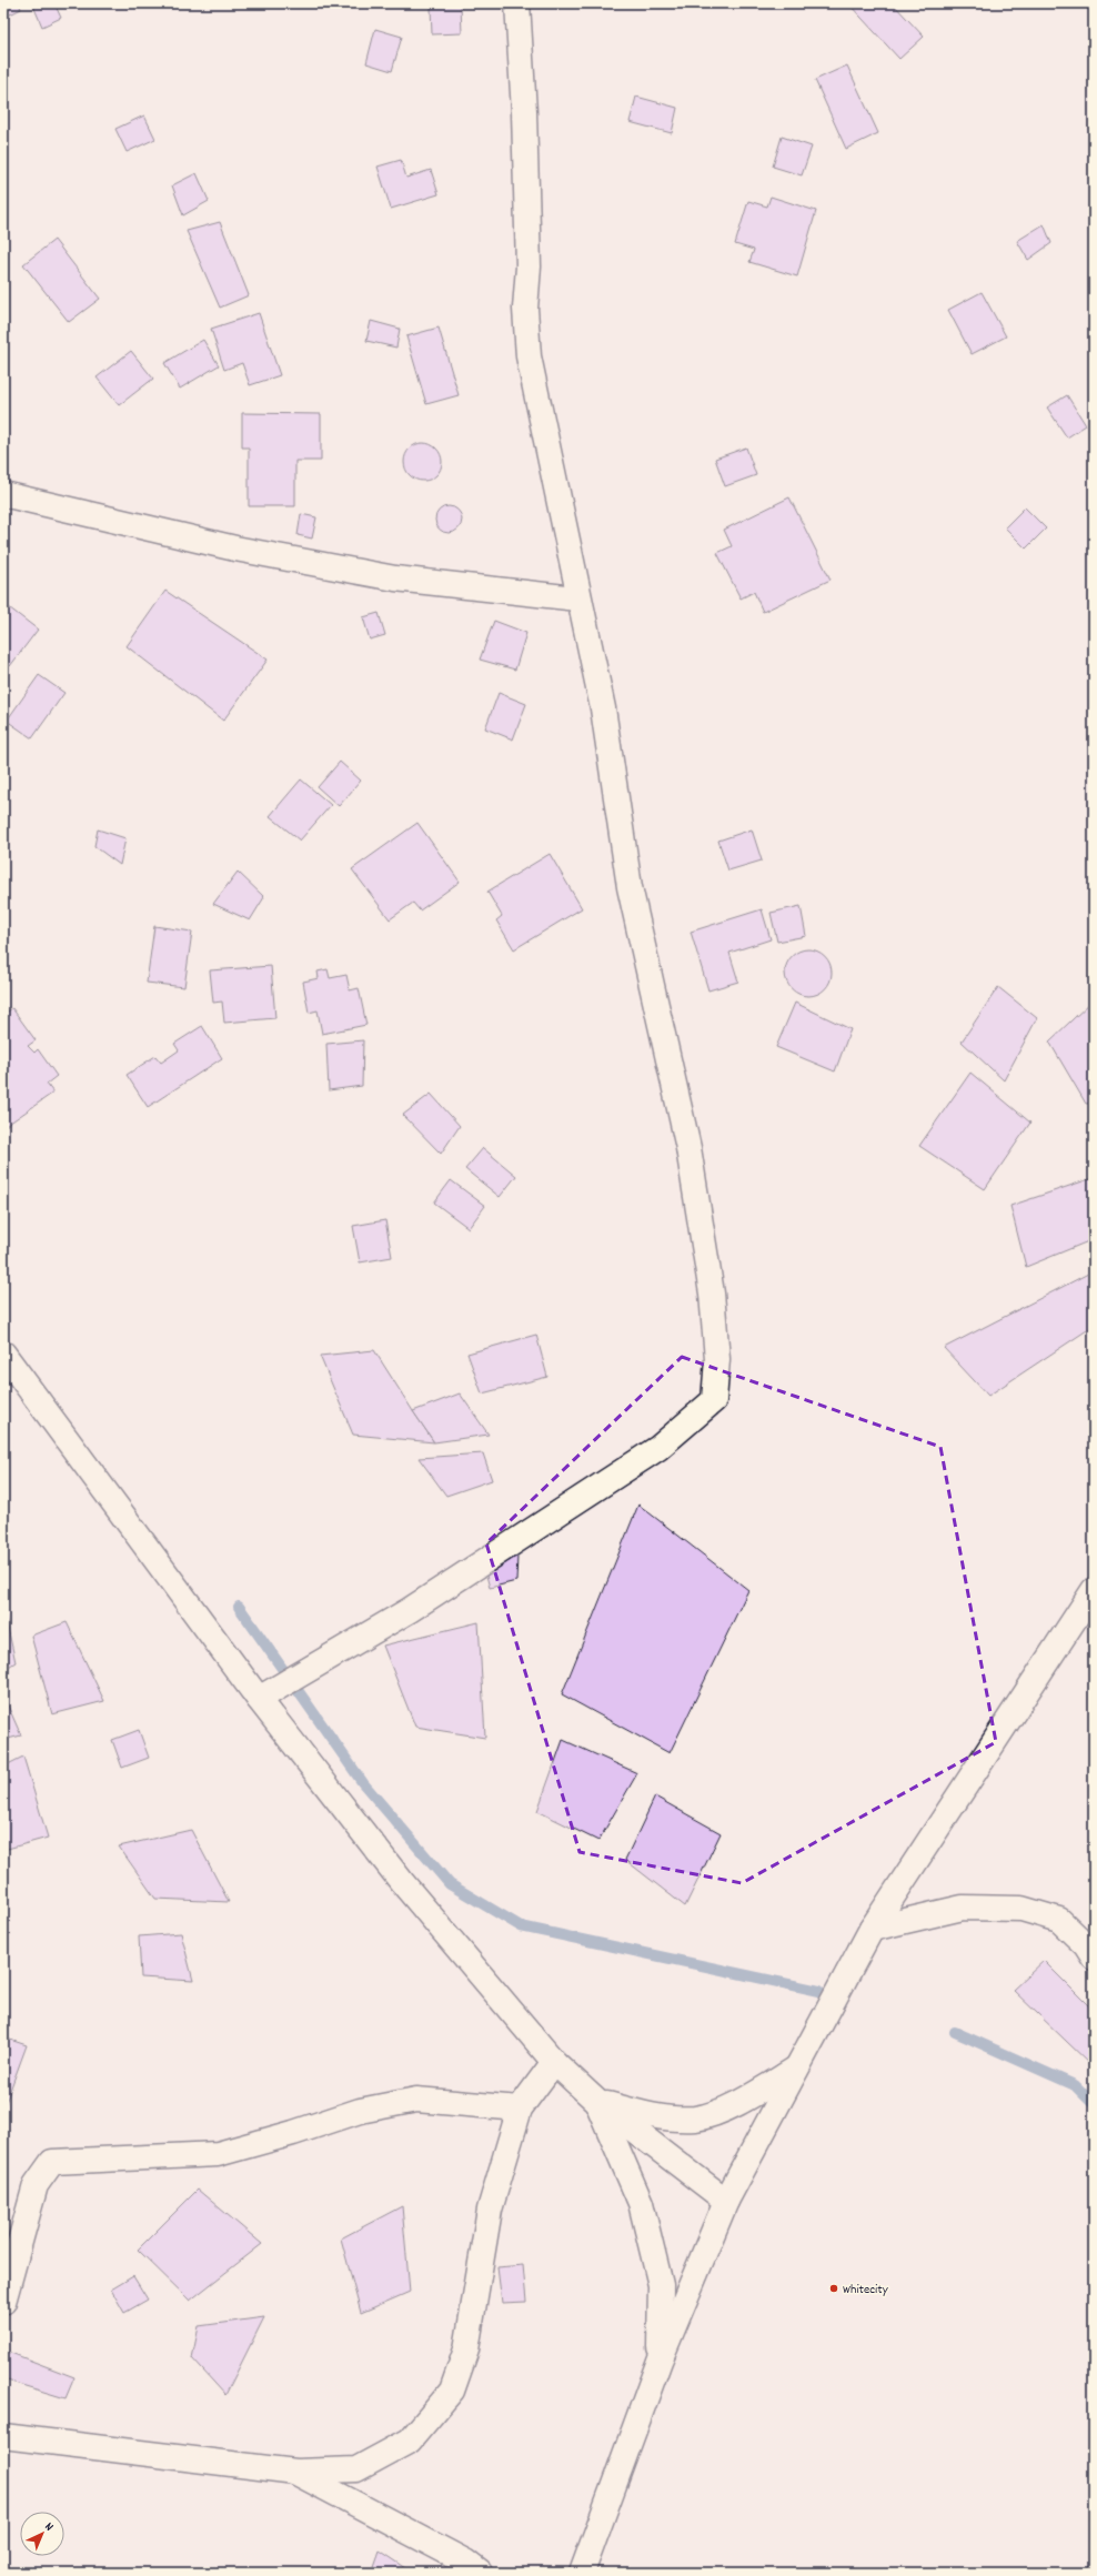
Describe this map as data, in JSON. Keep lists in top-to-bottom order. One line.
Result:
{"places":["Whitecity"],"north":"top right"}
